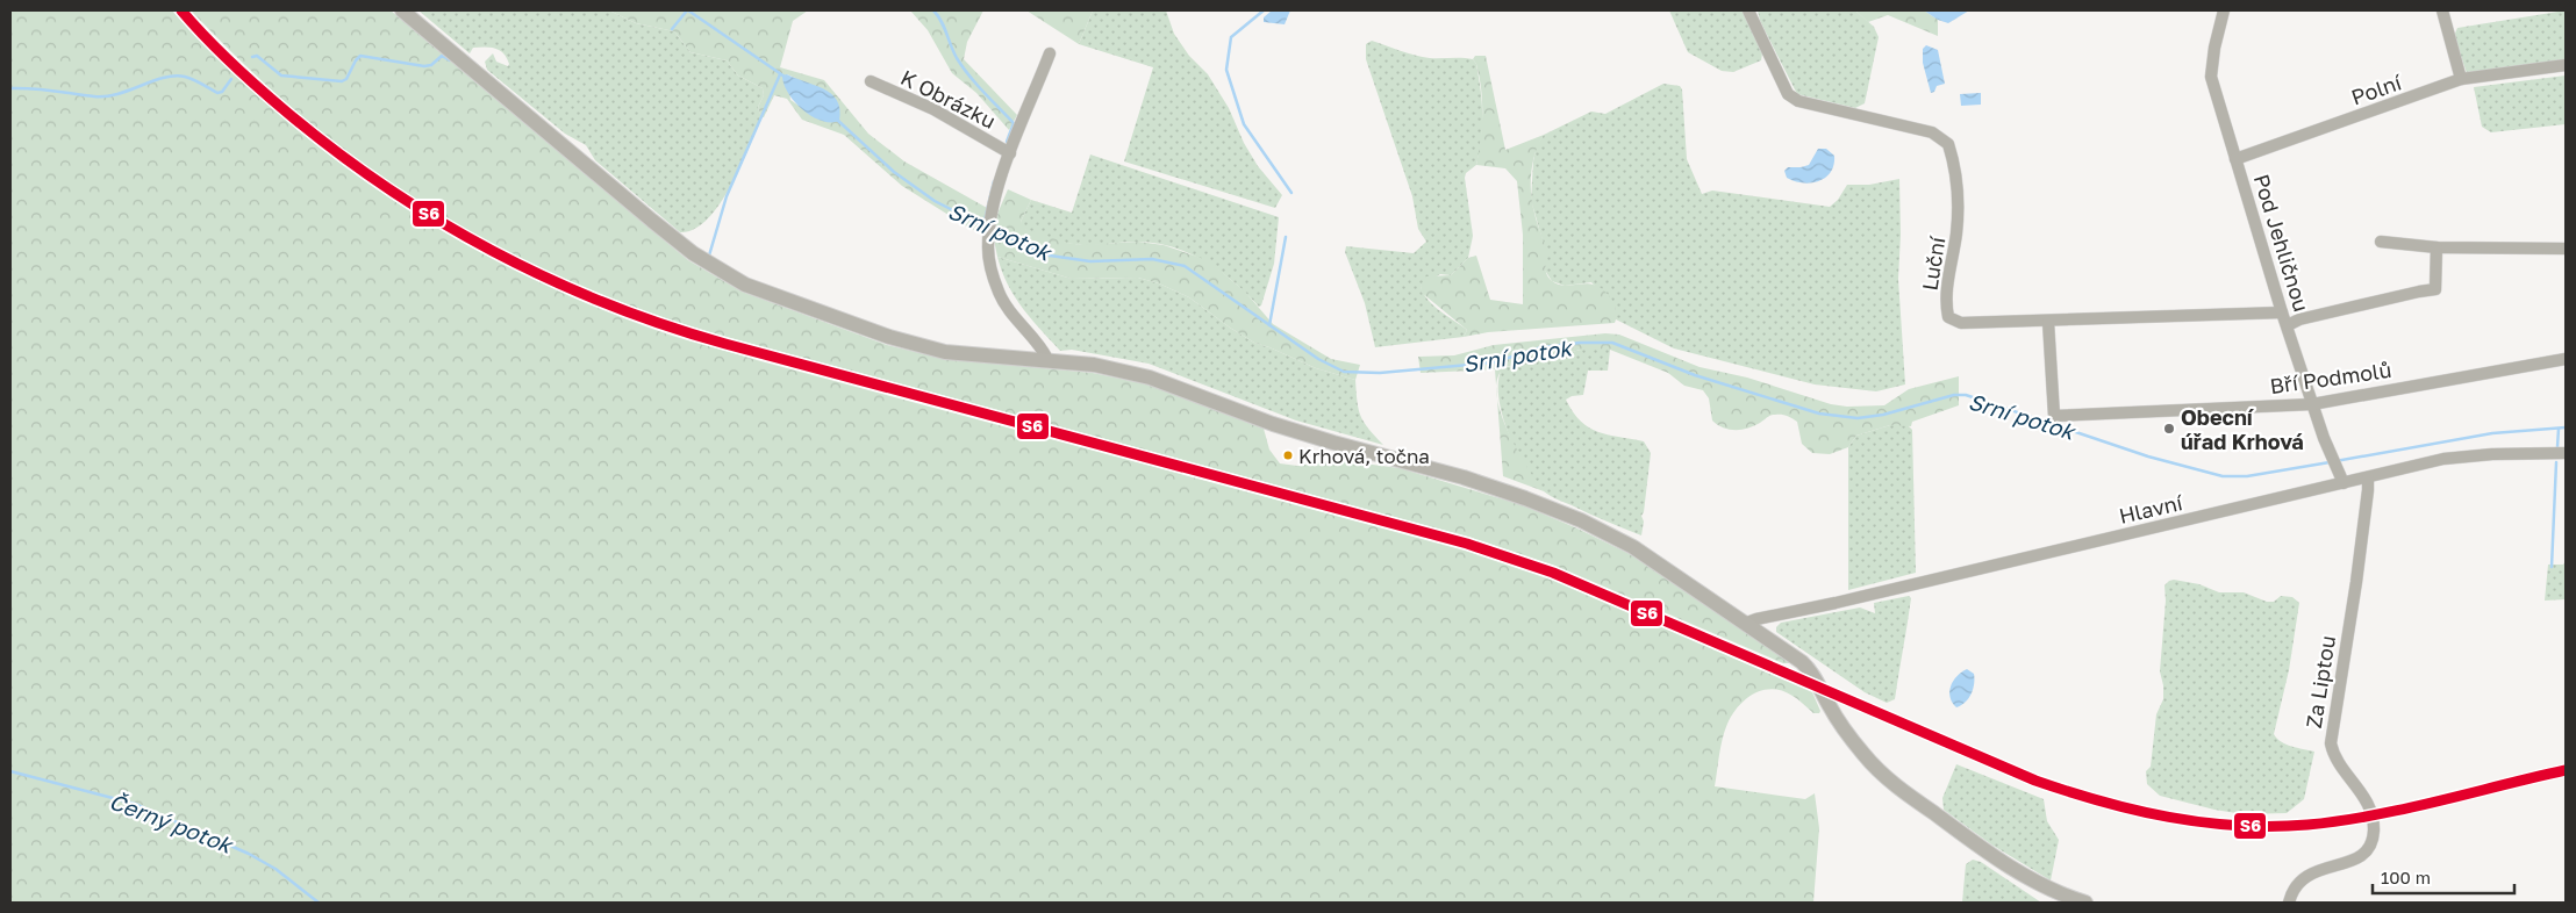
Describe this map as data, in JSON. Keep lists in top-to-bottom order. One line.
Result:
{"streets":{"street":["Polní","K Obrázku","Pod Jehličnou","Luční","Bří Podmolů","Hlavní","Za Liptou"]},"crossings":[["Polní","Pod Jehličnou"],["Pod Jehličnou","Luční"],["Pod Jehličnou","Bří Podmolů"],["Pod Jehličnou","Hlavní"],["Luční","Bří Podmolů"],["Hlavní","Za Liptou"]],"water":["Srní potok","Černý potok"],"places":["Obecní úřad Krhová","Krhová, točna"],"lines":["transit line S6"],"scale_bar":"100 m"}
